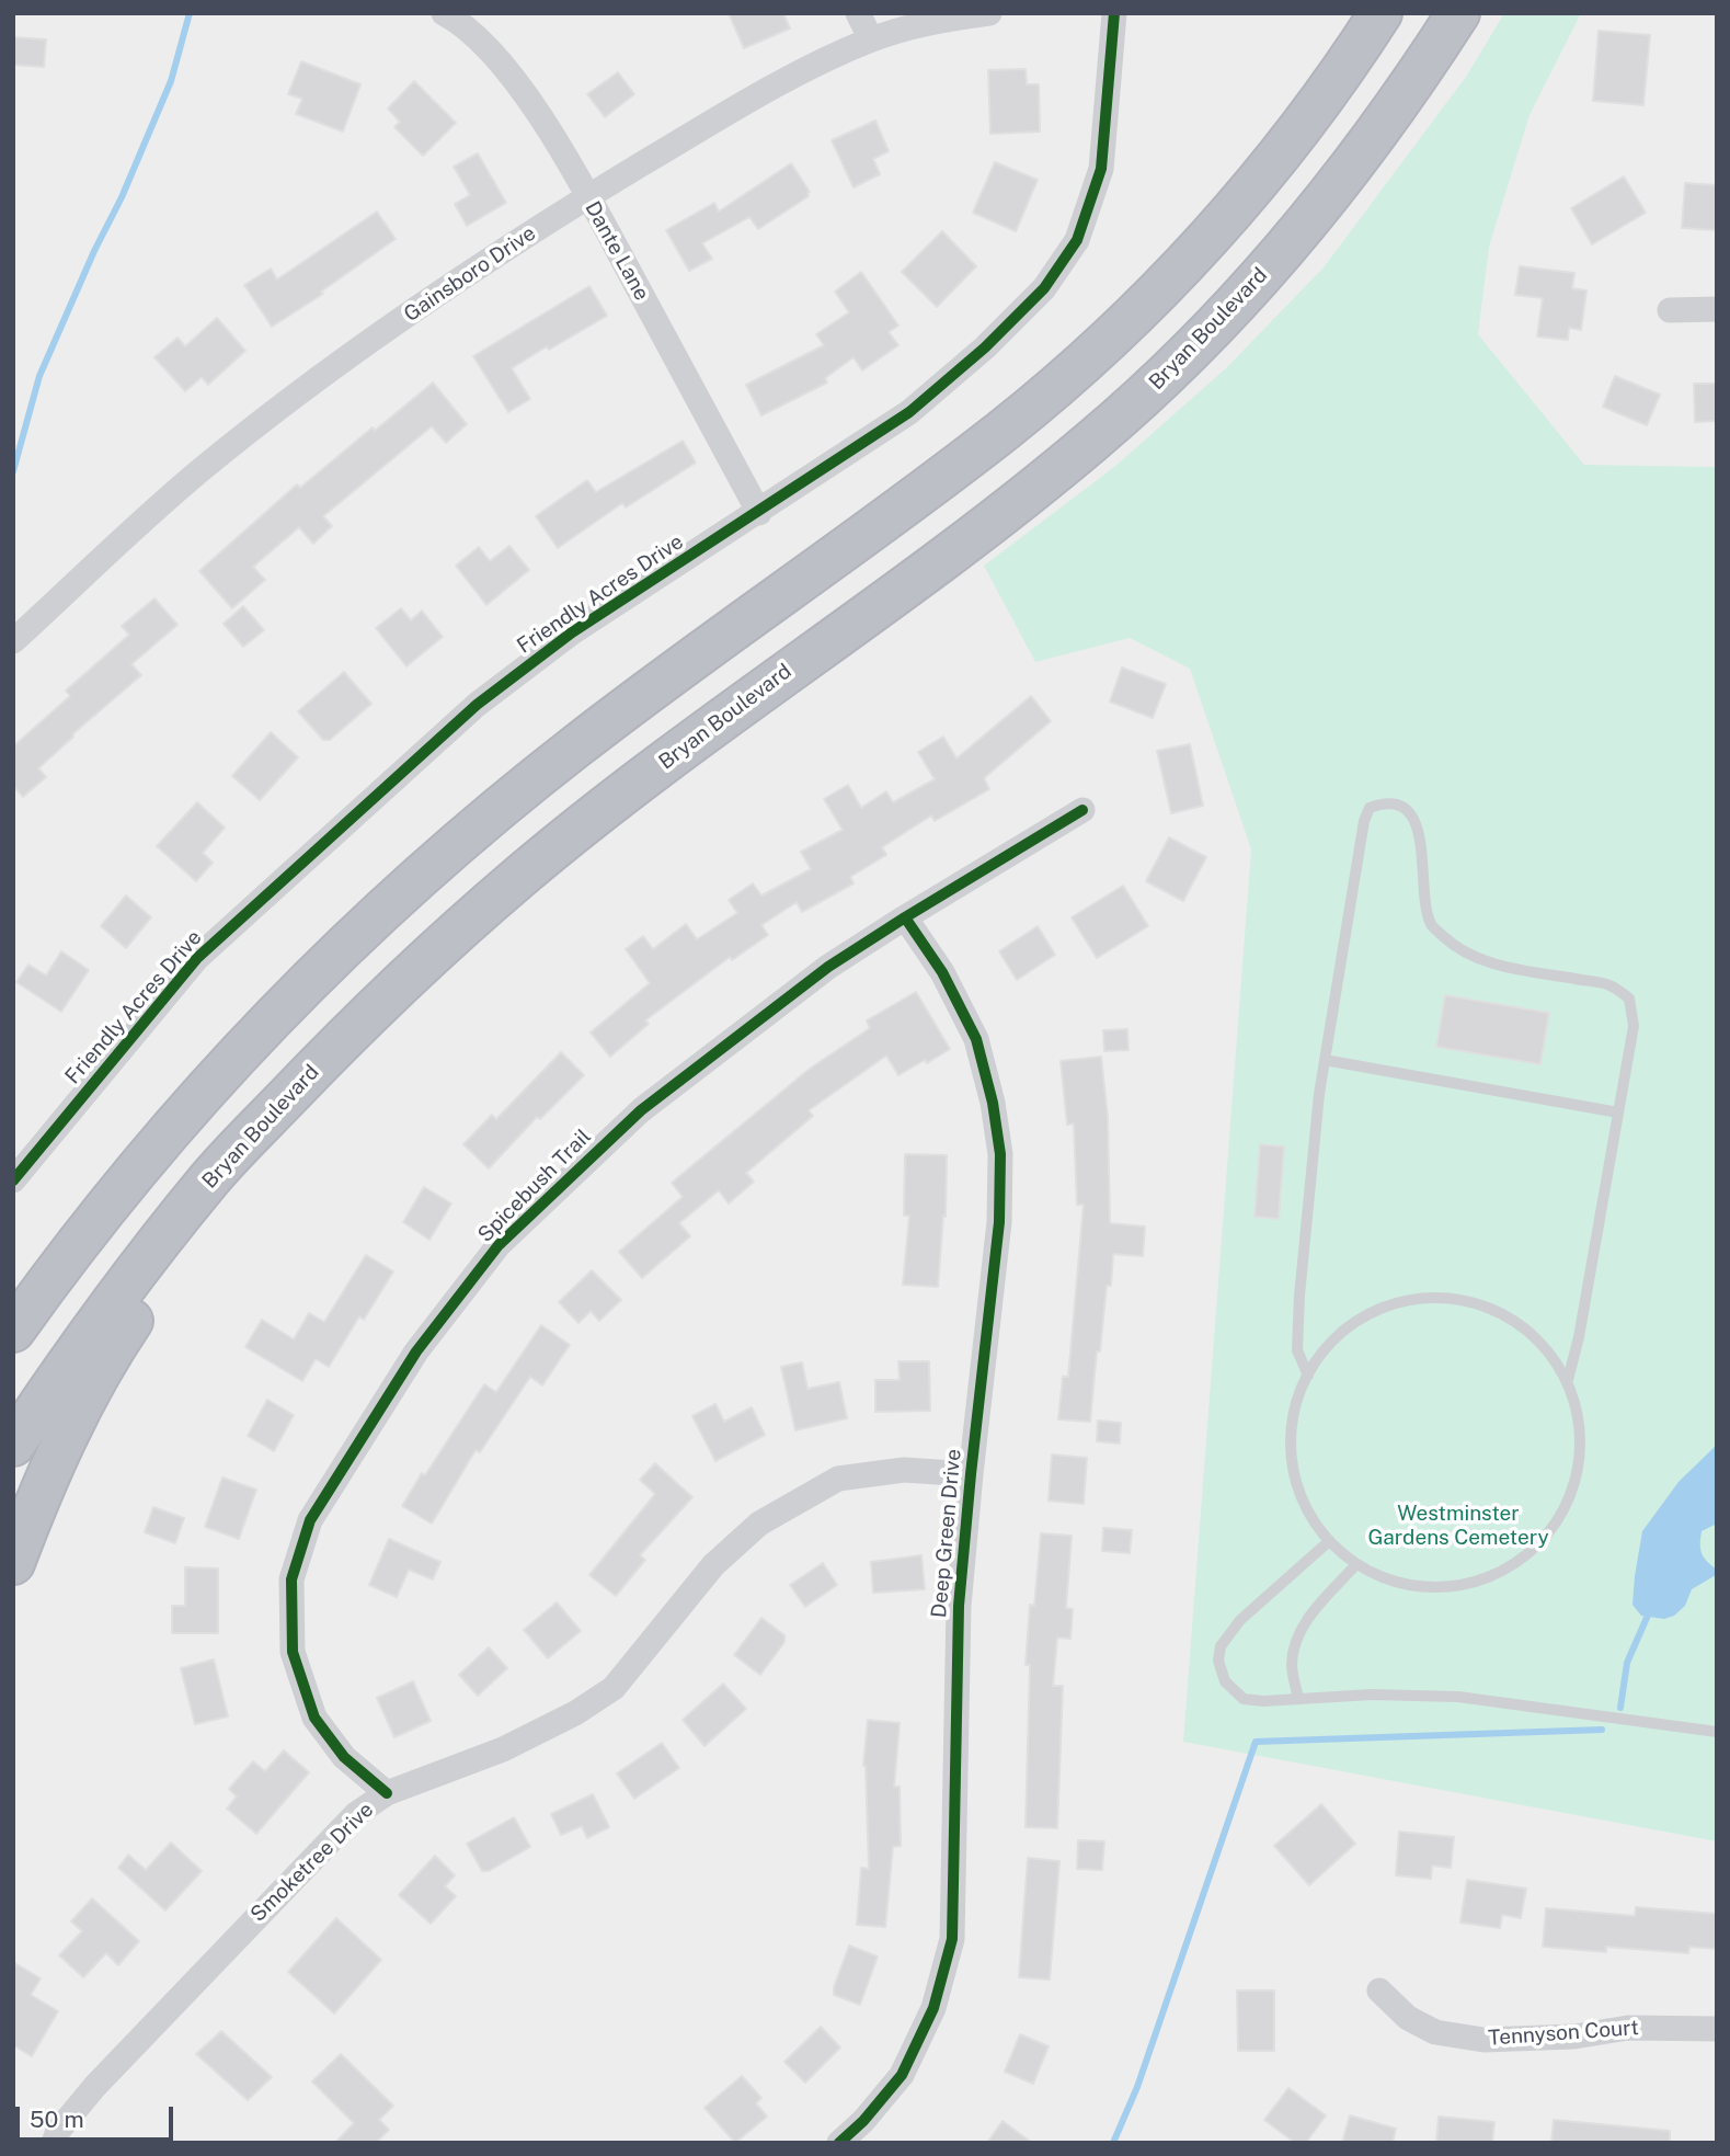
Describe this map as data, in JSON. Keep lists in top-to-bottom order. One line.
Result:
{"streets":{"highway":["Bryan Boulevard"],"street":["Dante Lane","Gainsboro Drive","Friendly Acres Drive","Spicebush Trail","Deep Green Drive","Smoketree Drive","Tennyson Court"]},"crossings":[["Dante Lane","Gainsboro Drive"],["Dante Lane","Friendly Acres Drive"],["Spicebush Trail","Deep Green Drive"],["Spicebush Trail","Smoketree Drive"],["Deep Green Drive","Smoketree Drive"]],"parks":["Westminster Gardens Cemetery"],"scale_bar":"50 m"}
